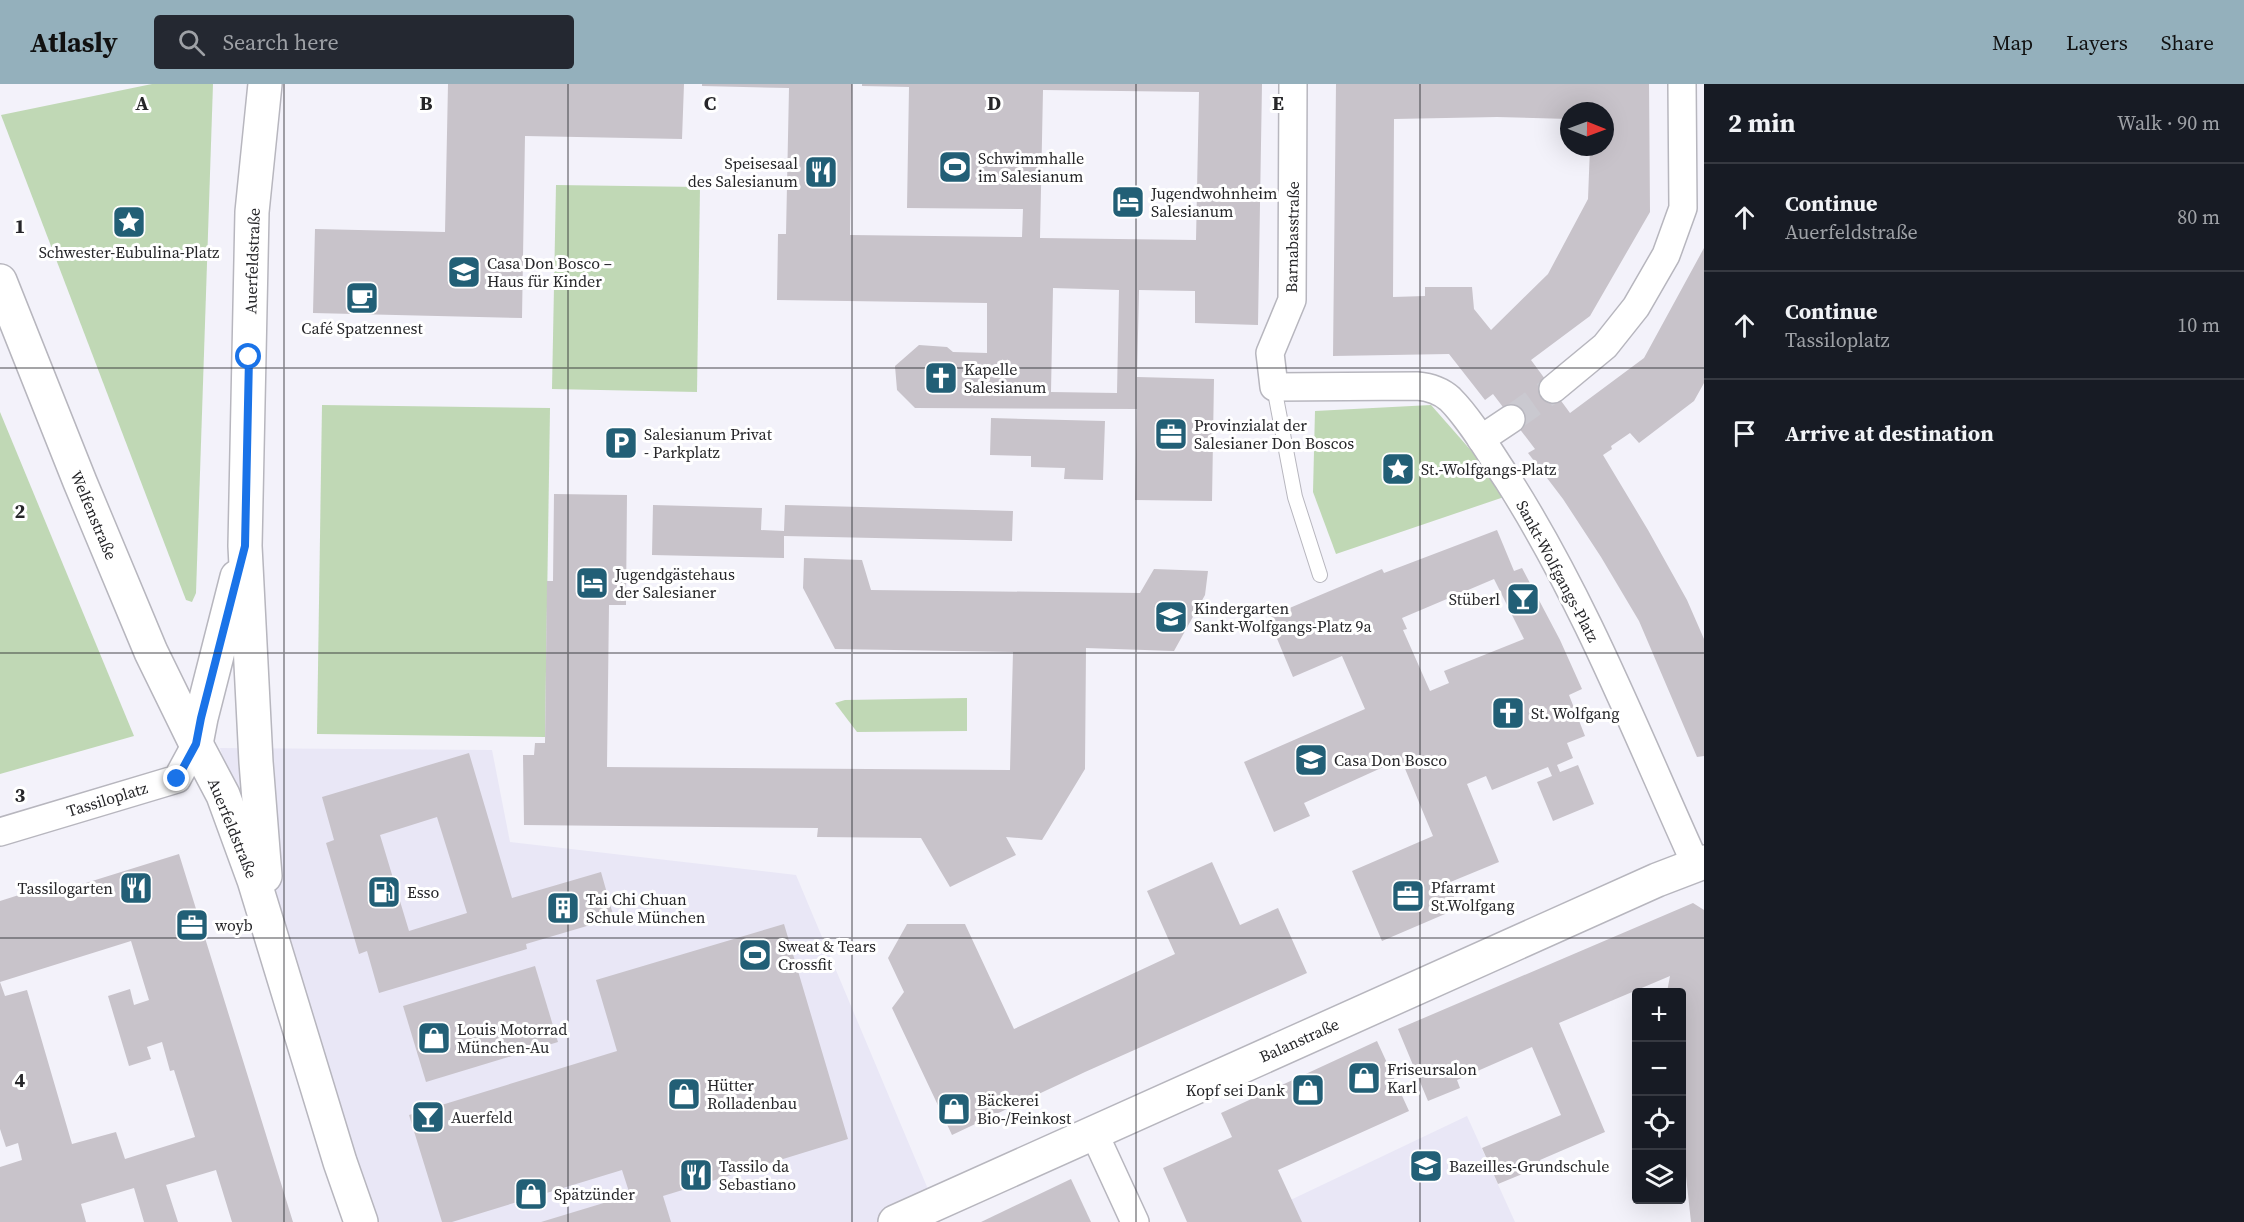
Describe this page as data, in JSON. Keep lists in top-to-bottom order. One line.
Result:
{"streets":{"street":["Barnabasstraße","Auerfeldstraße","Welfenstraße","Sankt-Wolfgangs-Platz","Tassiloplatz","Balanstraße"]},"crossings":[["Barnabasstraße","Sankt-Wolfgangs-Platz"],["Auerfeldstraße","Welfenstraße"],["Auerfeldstraße","Tassiloplatz"],["Welfenstraße","Tassiloplatz"],["Sankt-Wolfgangs-Platz","Balanstraße"]],"places":{"sports":["Schwimmhalle im Salesianum","Sweat & Tears Crossfit"],"restaurant":["Speisesaal des Salesianum","Tassilogarten","Tassilo da Sebastiano"],"hotel":["Jugendwohnheim Salesianum","Jugendgästehaus der Salesianer"],"place":["Schwester-Eubulina-Platz","St.-Wolfgangs-Platz"],"school or university":["Casa Don Bosco – Haus für Kinder","Kindergarten Sankt-Wolfgangs-Platz 9a","Casa Don Bosco","Bazeilles-Grundschule"],"cafe":["Café Spatzennest"],"church":["Kapelle Salesianum","St. Wolfgang"],"office":["Provinzialat der Salesianer Don Boscos","Pfarramt St.Wolfgang","woyb"],"parking":["Salesianum Privat - Parkplatz"],"bar":["Stüberl","Auerfeld"],"fuel station":["Esso"],"building":["Tai Chi Chuan Schule München"],"shop":["Louis Motorrad München-Au","Friseursalon Karl","Kopf sei Dank","Hütter Rolladenbau","Bäckerei Bio-/Feinkost","Spätzünder"]},"north":"right","page":{"header":"Atlasly","search":"Search here","nav":["Map","Layers","Share"],"heading":["2 min","Walk · 90 m"],"list":[["Continue","Auerfeldstraße","80 m"],["Continue","Tassiloplatz","10 m"],"Arrive at destination"],"map_buttons":["+","−"]},"grid":{"columns":["A","B","C","D","E"],"rows":["1","2","3","4"]}}
